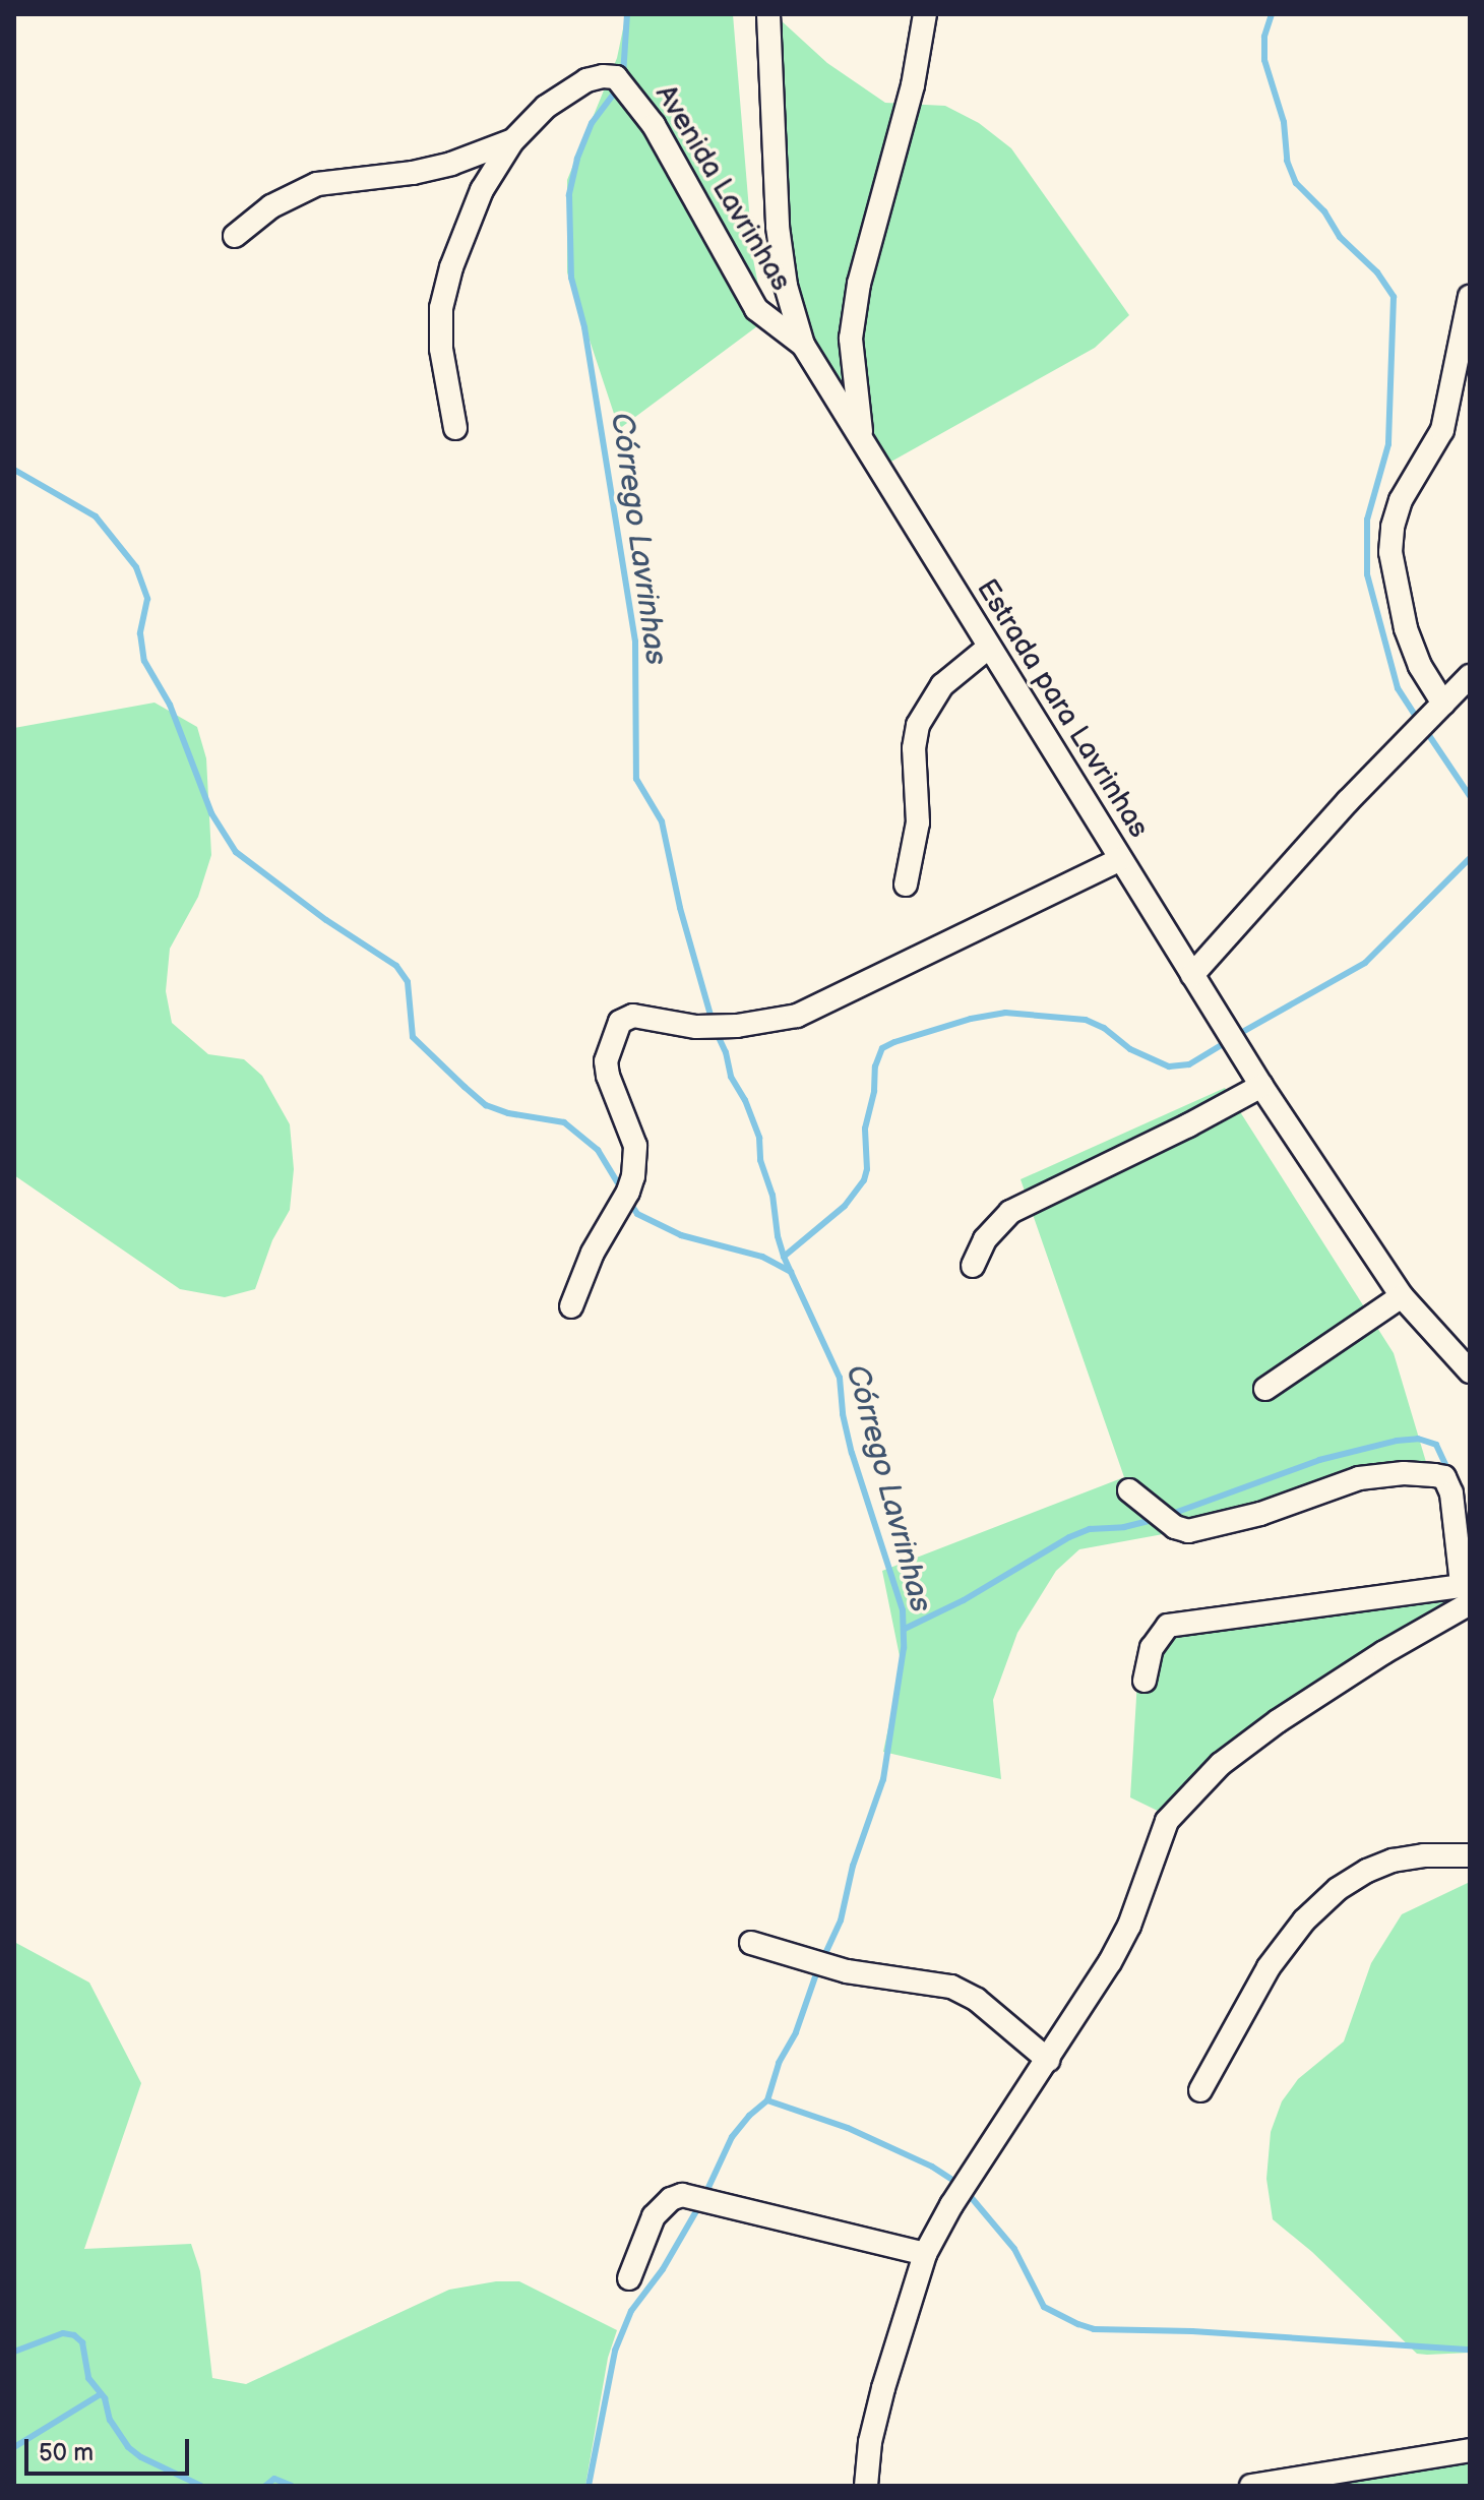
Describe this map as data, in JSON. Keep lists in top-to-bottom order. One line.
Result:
{"streets":{"street":["Avenida Lavrinhas","Estrada para Lavrinhas"]},"crossings":[["Avenida Lavrinhas","Estrada para Lavrinhas"]],"water":["Córrego Lavrinhas"],"scale_bar":"50 m"}
